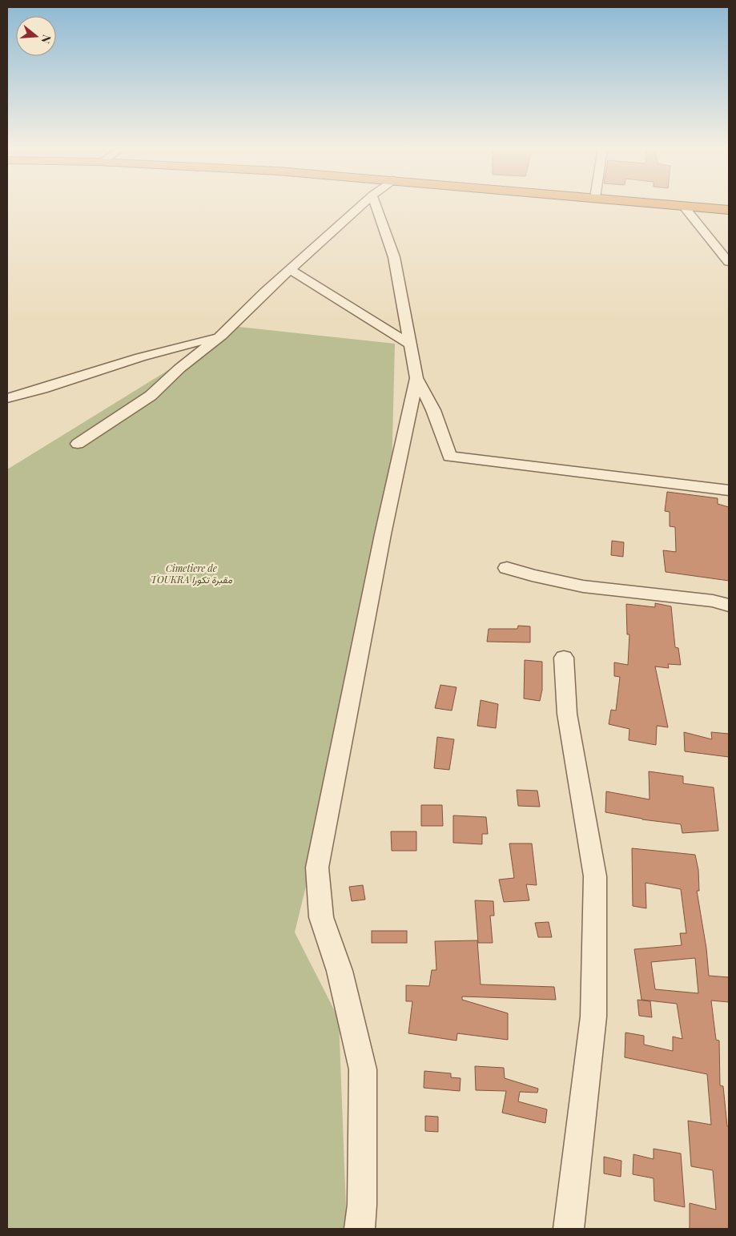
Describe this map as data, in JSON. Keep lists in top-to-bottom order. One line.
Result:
{"parks":["Cimetiere de TOUKRA مقبرة تكورا"],"north":"right"}
